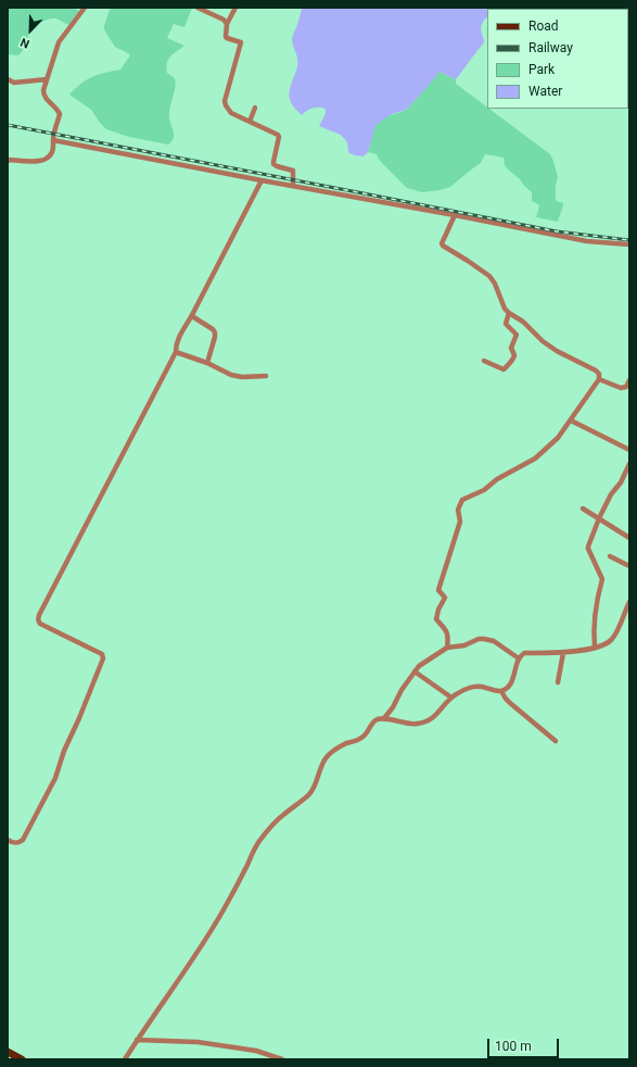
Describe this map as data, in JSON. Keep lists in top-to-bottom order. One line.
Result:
{"legend":["Road","Railway","Park","Water"],"scale_bar":"100 m","north":"bottom left"}
